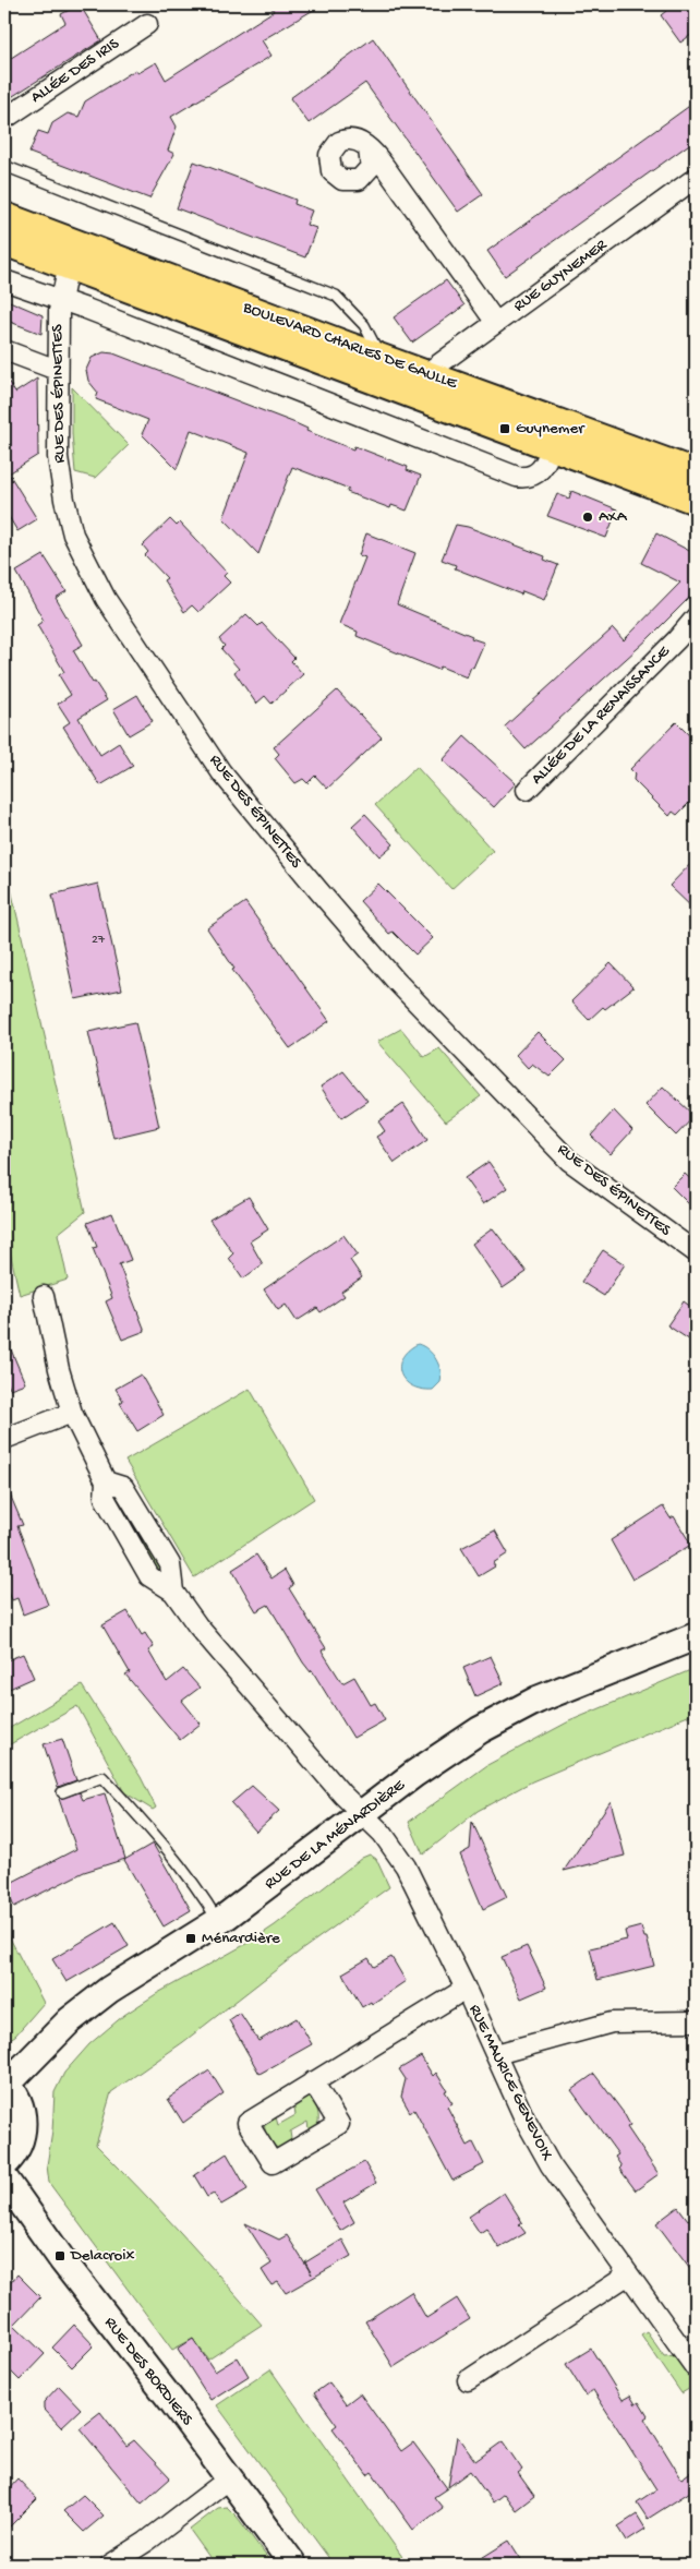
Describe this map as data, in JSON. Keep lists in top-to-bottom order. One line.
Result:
{"streets":{"main road":["BOULEVARD CHARLES DE GAULLE","RUE DE LA MÉNARDIÈRE","RUE DES BORDIERS"],"street":["ALLÉE DES IRIS","RUE GUYNEMER","RUE DES ÉPINETTES","ALLÉE DE LA RENAISSANCE","RUE MAURICE GENEVOIX"]},"crossings":[["RUE GUYNEMER","BOULEVARD CHARLES DE GAULLE"],["BOULEVARD CHARLES DE GAULLE","RUE DES ÉPINETTES"],["RUE DE LA MÉNARDIÈRE","RUE MAURICE GENEVOIX"]],"places":{"transit":["Guynemer","Ménardière","Delacroix"],"other":["AXA"]},"house_numbers":["27"]}
